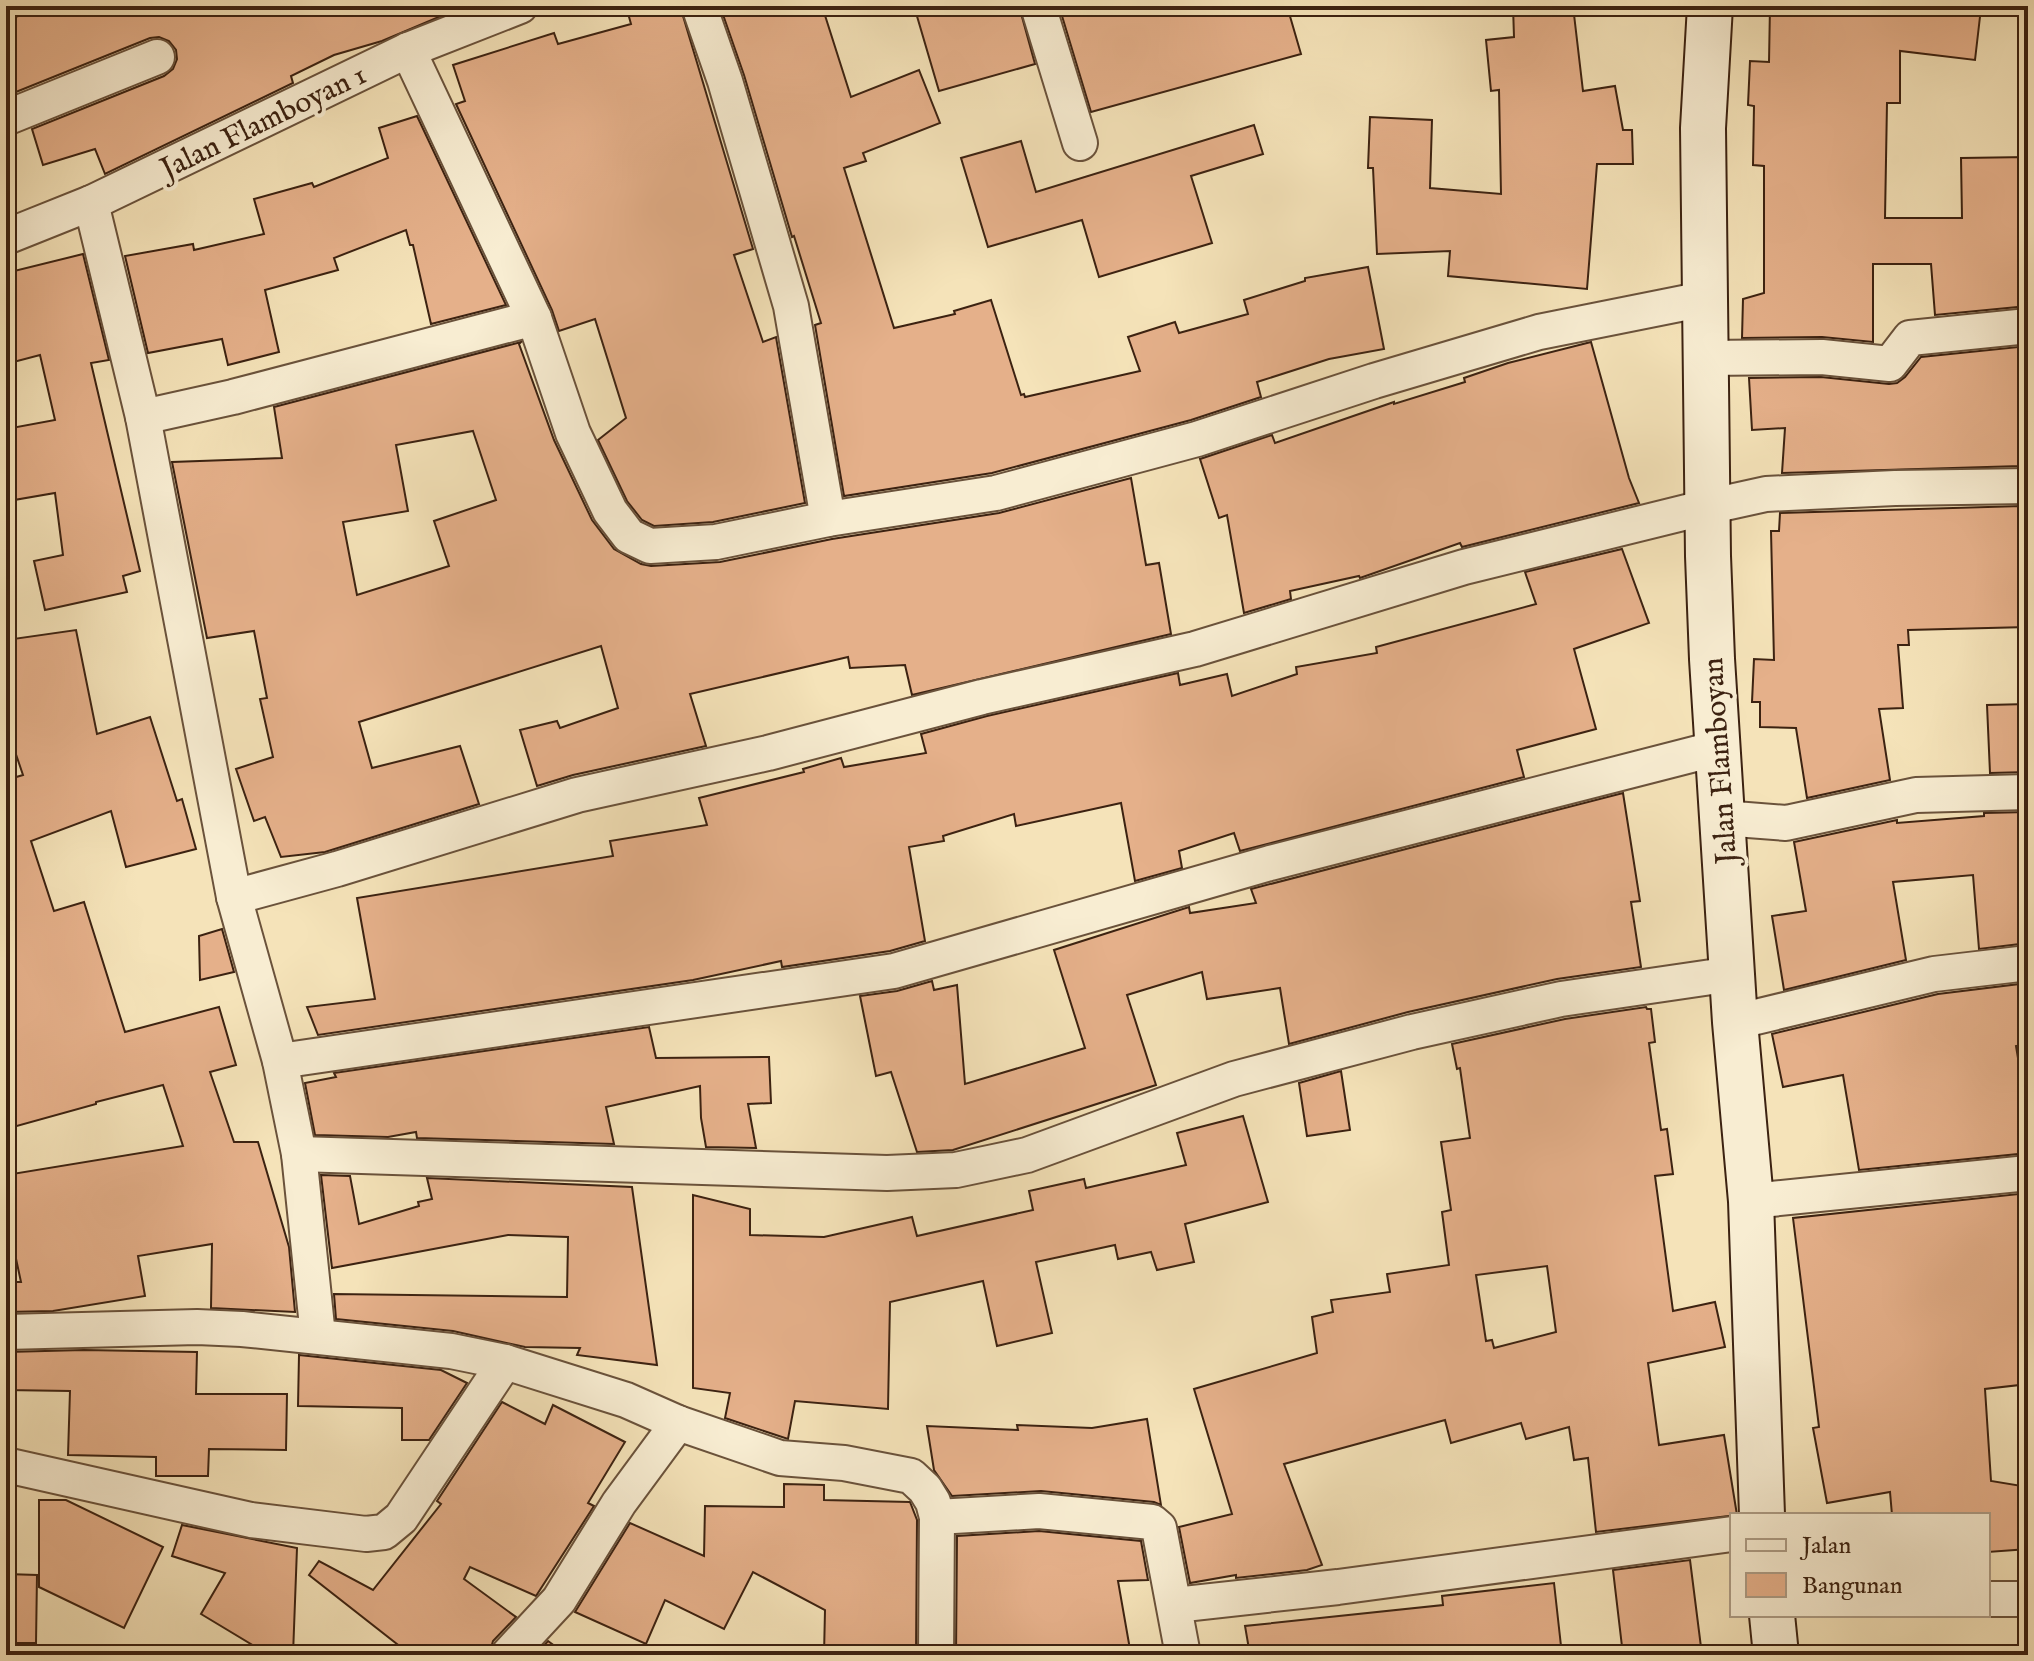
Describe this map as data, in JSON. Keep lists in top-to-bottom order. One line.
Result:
{"streets":{"street":["Jalan Flamboyan 1","Jalan Flamboyan"]},"legend":["Jalan","Bangunan"]}
